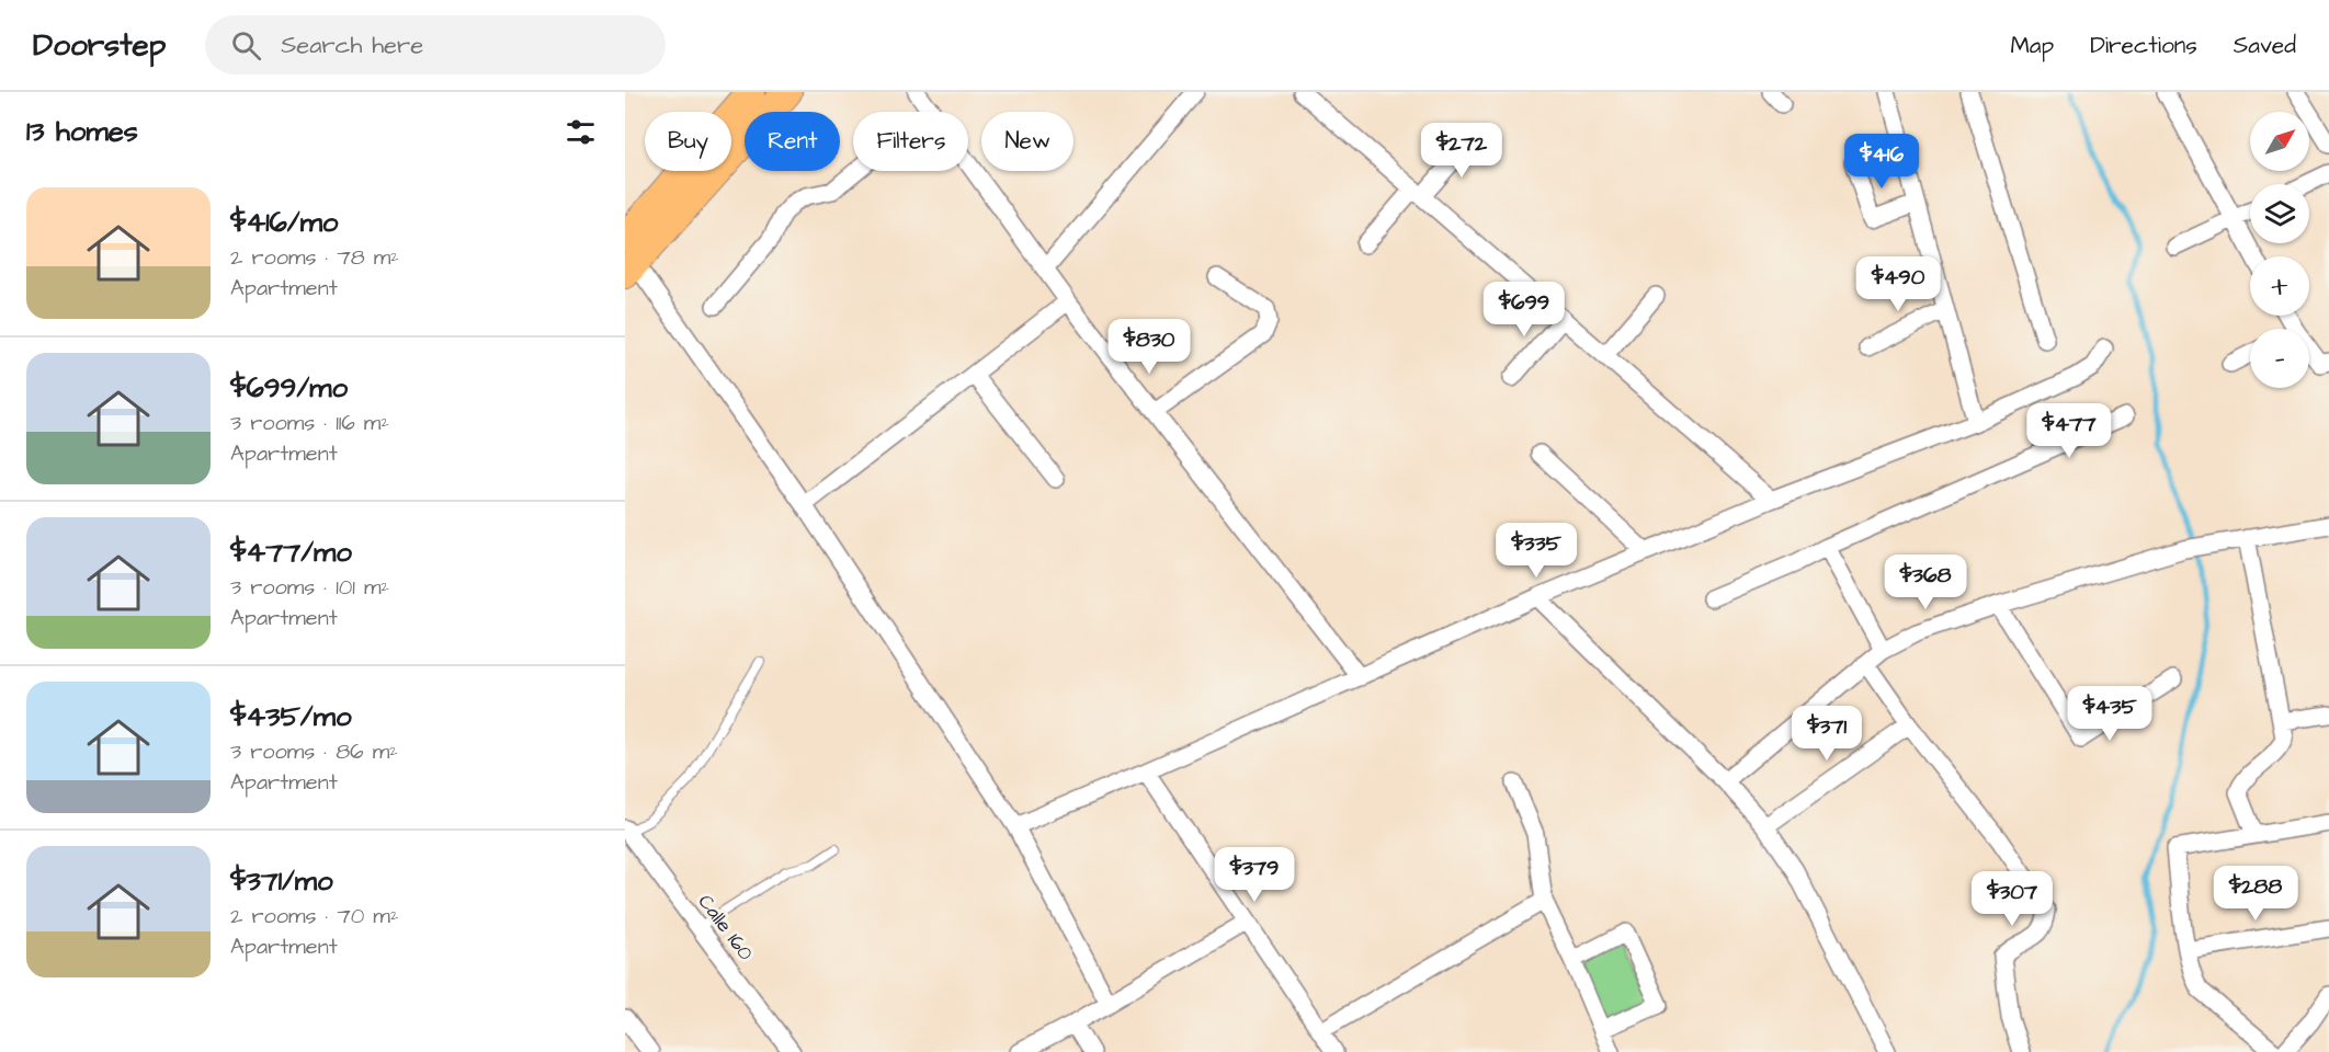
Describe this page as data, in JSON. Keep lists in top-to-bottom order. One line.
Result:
{"streets":{"street":["Calle 160"]},"north":"top right","page":{"header":"Doorstep","search":"Search here","nav":["Map","Directions","Saved"],"heading":"13 homes","map_buttons":["+","−"],"chip":["Buy","Rent","Filters","New"],"price":["$272","$416","$490","$699","$830","$477","$335","$368","$435","$371","$379","$288","$307"],"list":[{"name":"$416/mo","note":"2 rooms · 78 m² · Apartment"},{"name":"$699/mo","note":"3 rooms · 116 m² · Apartment"},{"name":"$477/mo","note":"3 rooms · 101 m² · Apartment"},{"name":"$435/mo","note":"3 rooms · 86 m² · Apartment"},{"name":"$371/mo","note":"2 rooms · 70 m² · Apartment"}]}}
